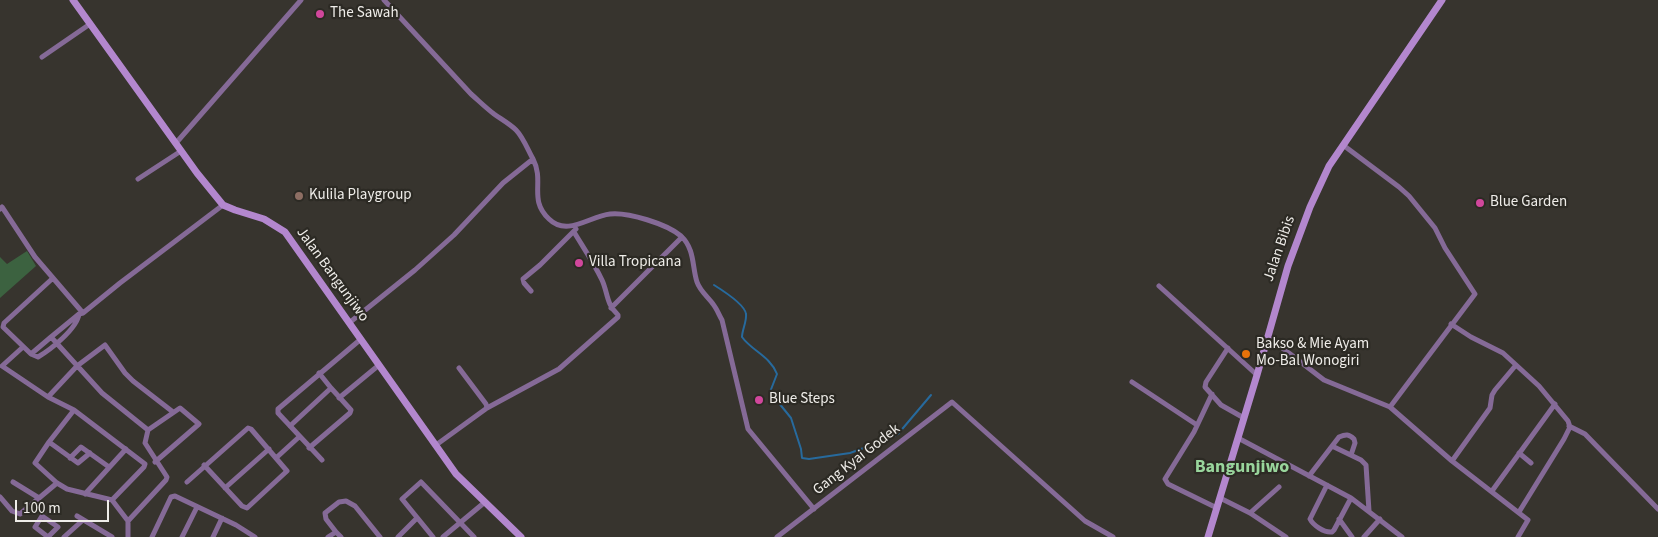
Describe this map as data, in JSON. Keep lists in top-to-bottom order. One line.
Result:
{"streets":{"main road":["Jalan Bibis","Jalan Bangunjiwo"],"street":["Gang Kyai Godek"]},"districts":["Bangunjiwo"],"places":["The Sawah","Kulila Playgroup","Blue Garden","Villa Tropicana","Bakso & Mie Ayam Mo-Bal Wonogiri","Blue Steps"],"scale_bar":"100 m"}
